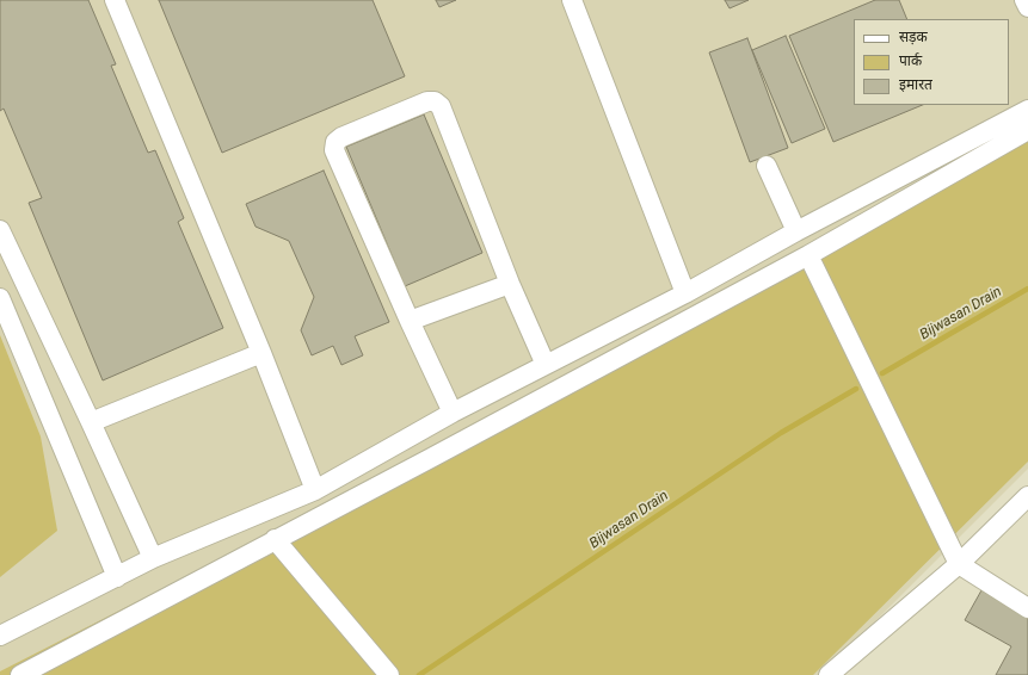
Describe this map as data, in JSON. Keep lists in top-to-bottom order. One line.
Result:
{"water":["Bijwasan Drain"],"legend":["सड़क","पार्क","इमारत"]}
